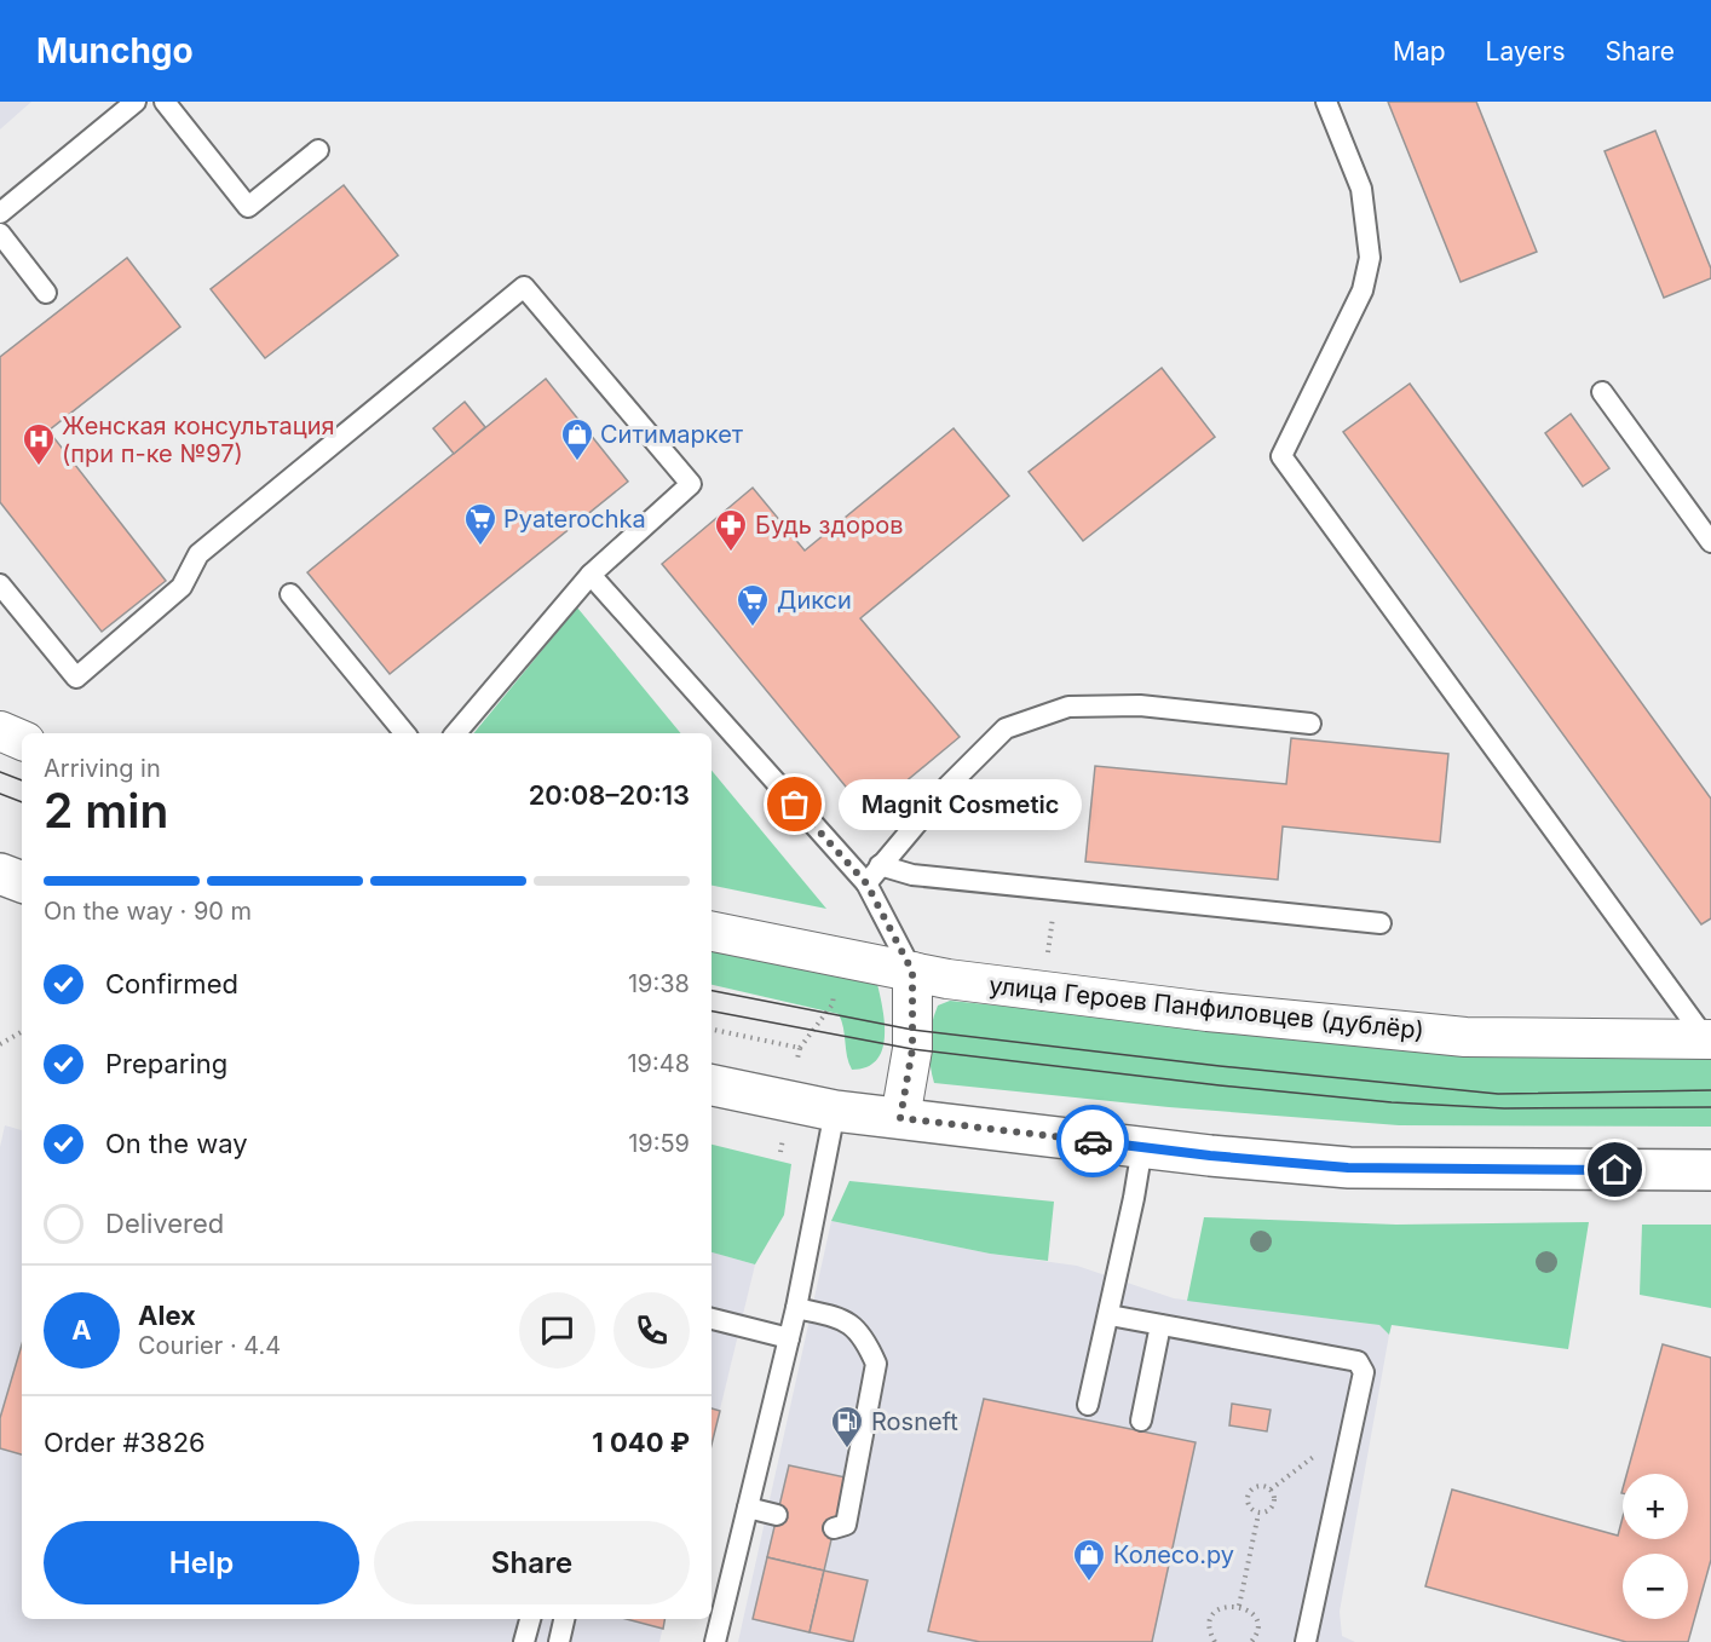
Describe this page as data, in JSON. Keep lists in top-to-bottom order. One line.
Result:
{"streets":{"street":["улица Героев Панфиловцев (дублёр)"]},"places":{"shop":["Ситимаркет","Колесо.ру"],"hospital":["Женская консультация (при п-ке №97)"],"supermarket":["Pyaterochka","Дикси"],"pharmacy":["Будь здоров"],"other":["Magnit Cosmetic"],"fuel station":["Rosneft"]},"page":{"header":"Munchgo","nav":["Map","Layers","Share"],"heading":["2 min","Arriving in","20:08–20:13"],"panel":["Alex","Courier · 4.4","Order #3826","1 040 ₽"],"bubble":"Magnit Cosmetic","bar":"On the way · 90 m","list":[["Confirmed","19:38"],["Preparing","19:48"],["On the way","19:59"],"Delivered"],"round":"A","map_buttons":["+","−"],"buttons":["Help","Share"]}}
